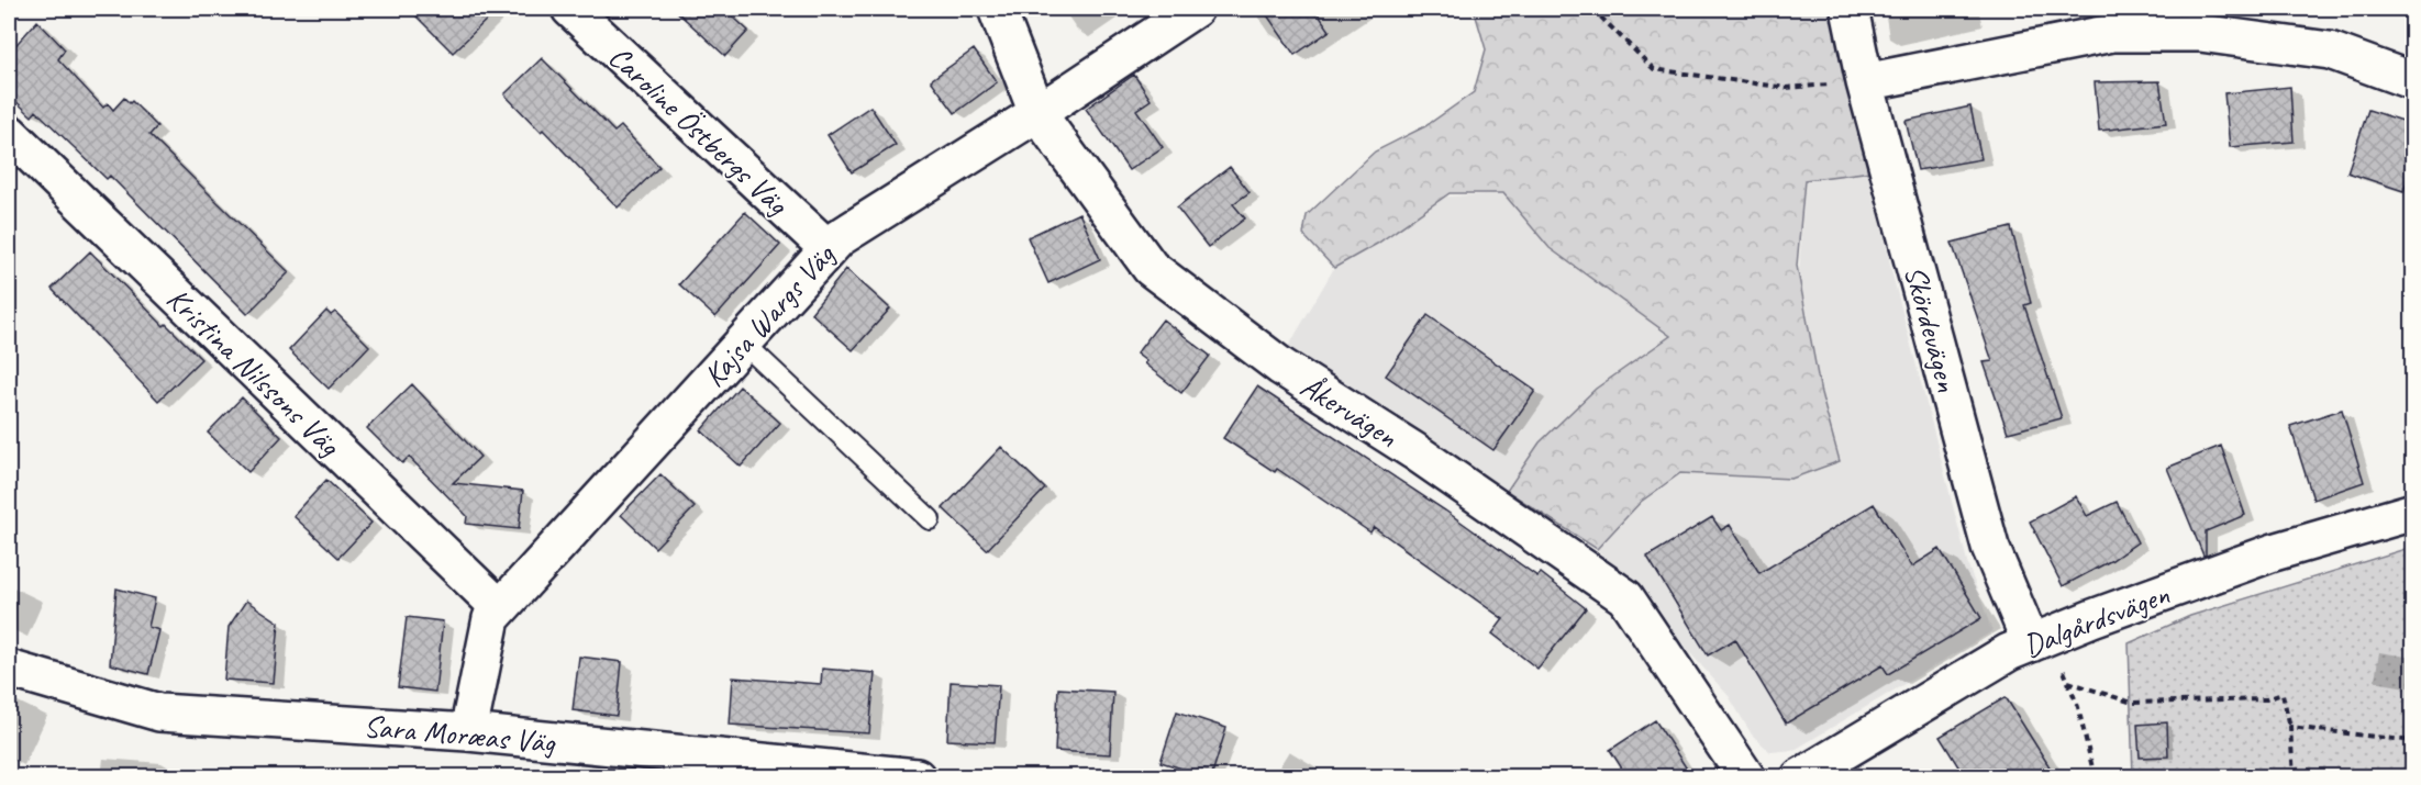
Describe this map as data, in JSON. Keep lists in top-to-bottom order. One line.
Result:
{"streets":{"street":["Caroline Östbergs Väg","Kajsa Wargs Väg","Skördevägen","Kristina Nilssons Väg","Åkervägen","Dalgårdsvägen","Sara Moræas Väg"]},"crossings":[["Caroline Östbergs Väg","Kajsa Wargs Väg"],["Kajsa Wargs Väg","Kristina Nilssons Väg"],["Kajsa Wargs Väg","Åkervägen"],["Kajsa Wargs Väg","Sara Moræas Väg"],["Skördevägen","Dalgårdsvägen"]]}
